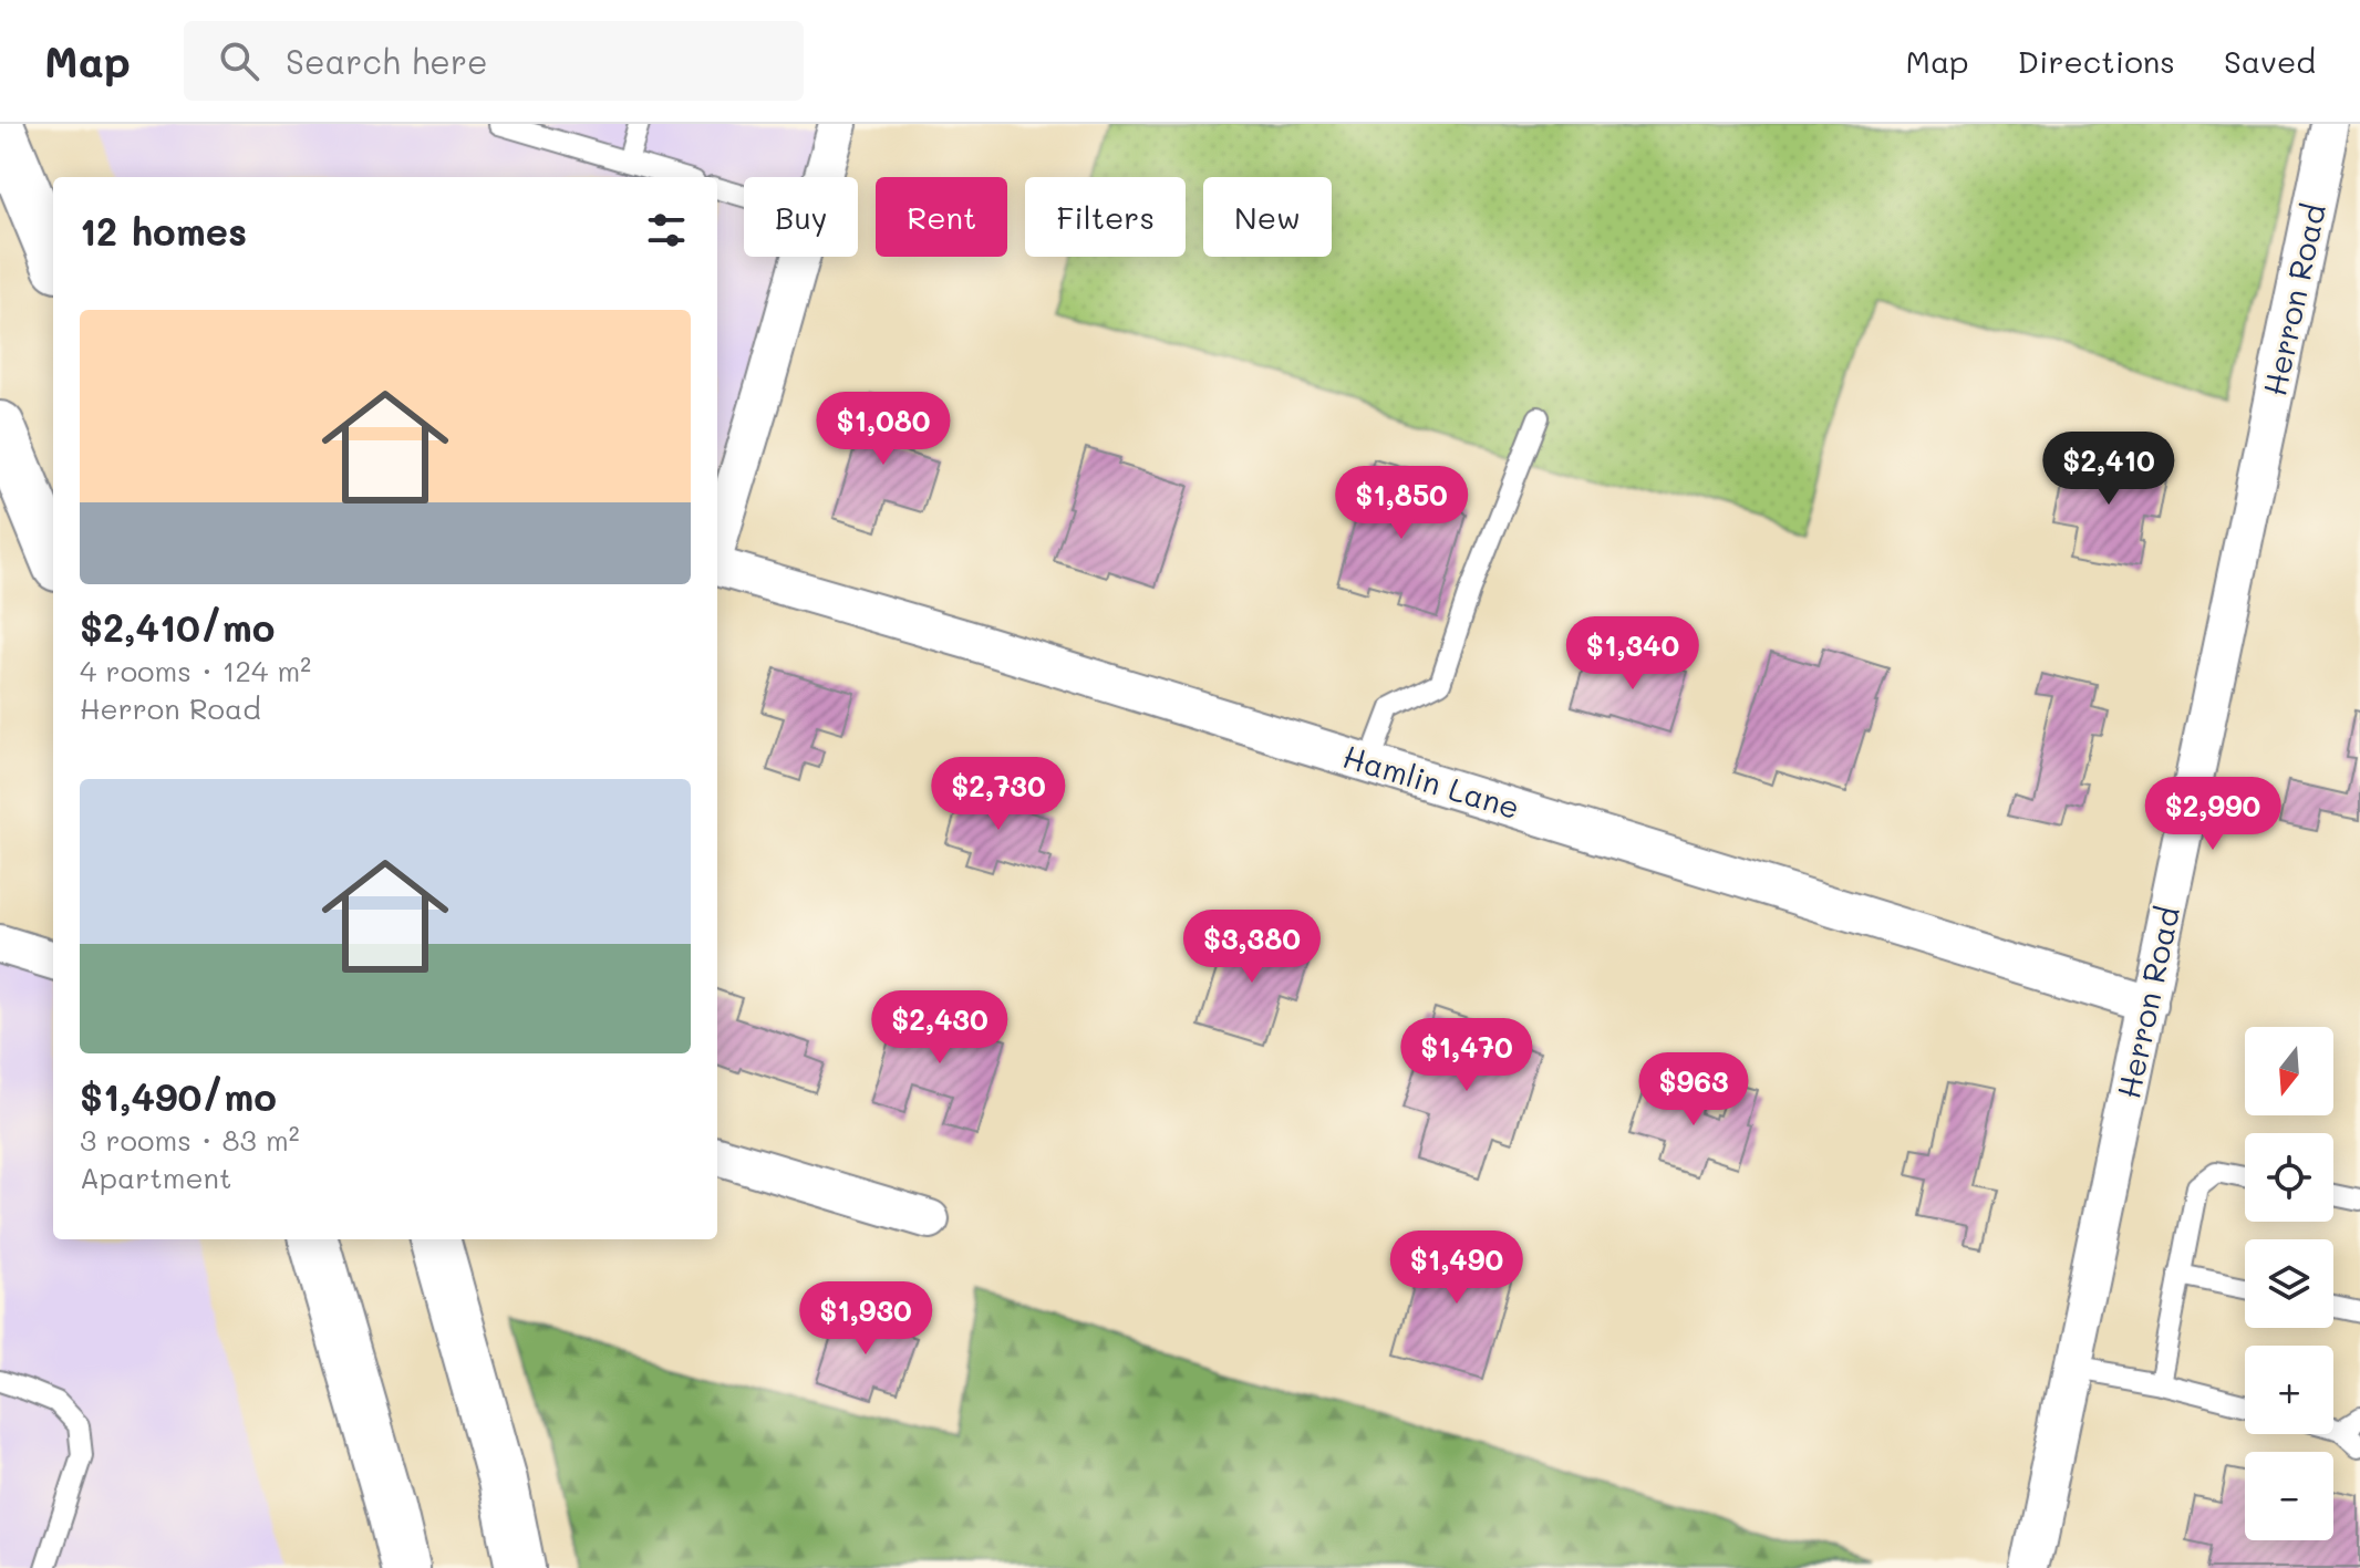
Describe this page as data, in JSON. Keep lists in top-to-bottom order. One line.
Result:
{"streets":{"street":["Herron Road","Hamlin Lane"]},"crossings":[["Herron Road","Hamlin Lane"]],"north":"bottom","page":{"header":"Map","search":"Search here","nav":["Map","Directions","Saved"],"chip":["Buy","Rent","Filters","New"],"heading":"12 homes","list":[{"name":"$2,410/mo","note":"4 rooms · 124 m² · Herron Road"},{"name":"$1,490/mo","note":"3 rooms · 83 m² · Apartment"}],"price":["$1,080","$2,410","$1,850","$1,340","$2,730","$2,990","$3,380","$2,430","$1,470","$963","$1,490","$1,930"],"map_buttons":["+","−"]}}
